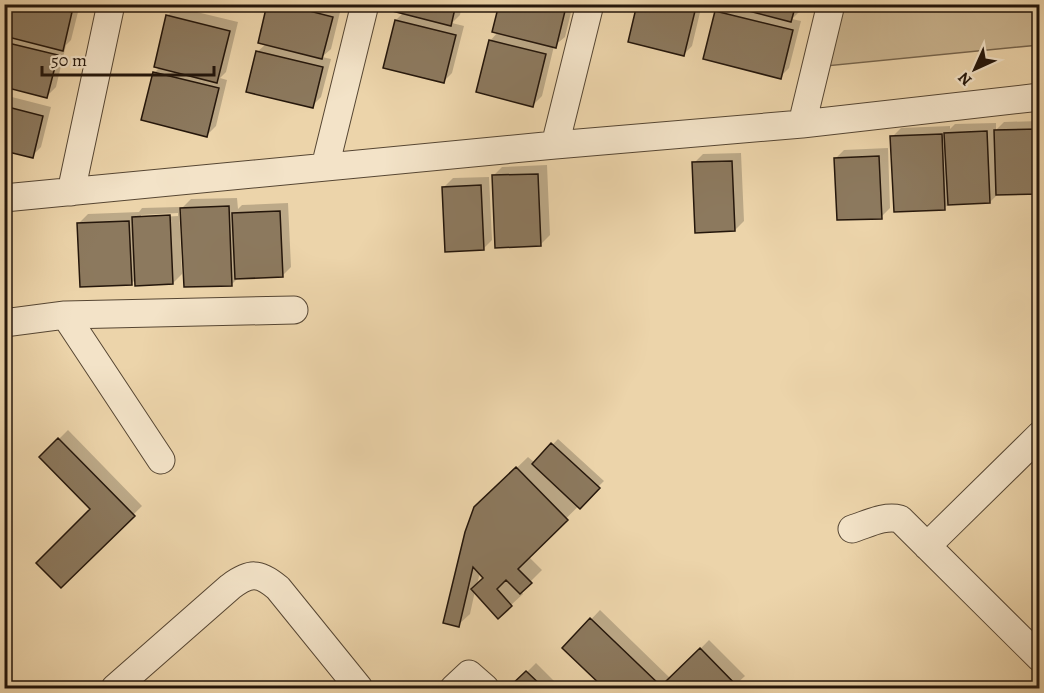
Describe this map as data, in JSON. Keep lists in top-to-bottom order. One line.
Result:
{"scale_bar":"50 m","north":"bottom left"}
